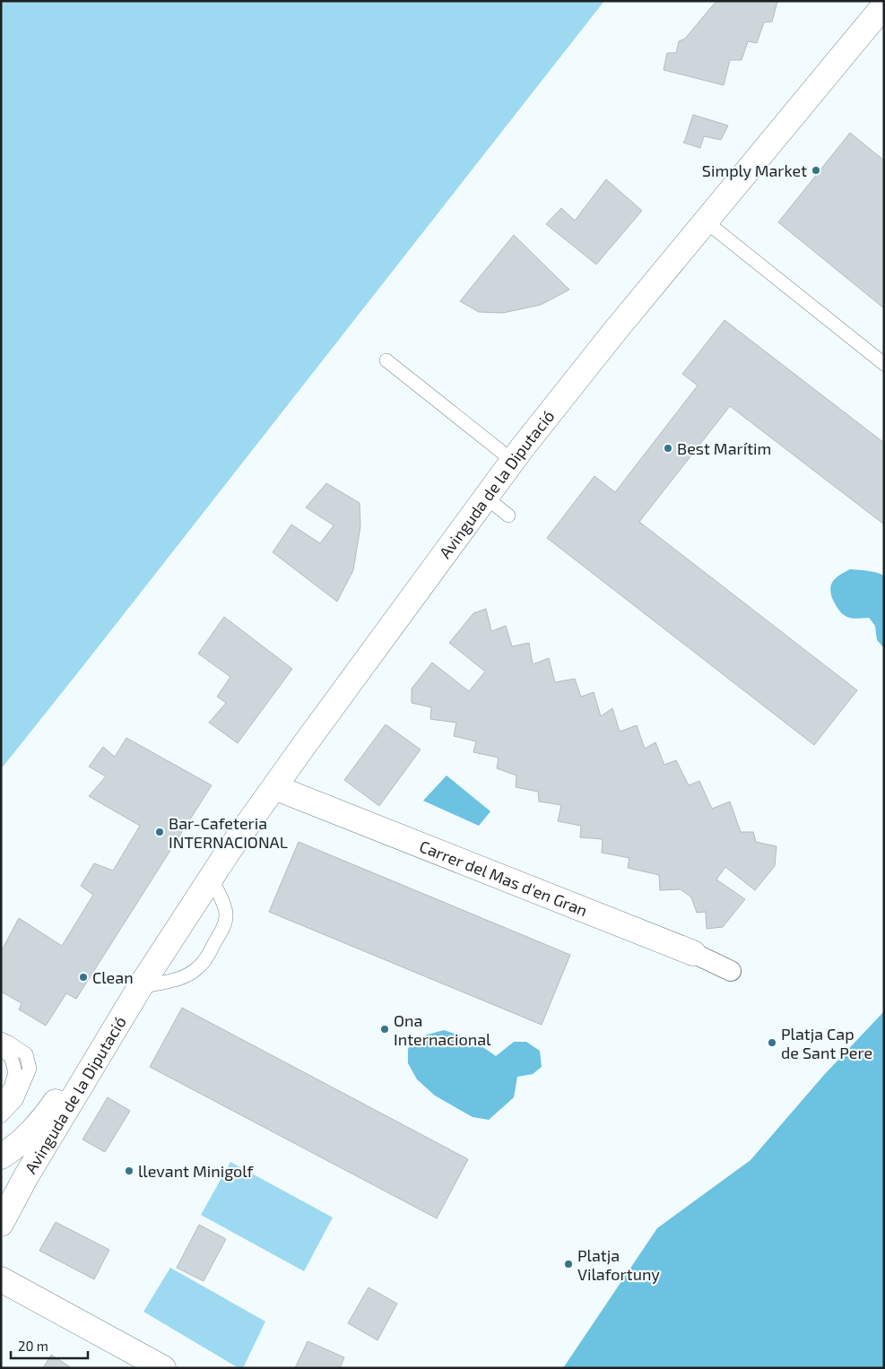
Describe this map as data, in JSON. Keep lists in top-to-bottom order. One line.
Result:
{"streets":{"street":["Avinguda de la Diputació","Carrer del Mas d'en Gran"]},"crossings":[["Avinguda de la Diputació","Carrer del Mas d'en Gran"]],"places":["Simply Market","Best Marítim","Bar-Cafeteria INTERNACIONAL","Clean","Ona Internacional","Platja Cap de Sant Pere","llevant Minigolf","Platja Vilafortuny"],"scale_bar":"20 m"}
